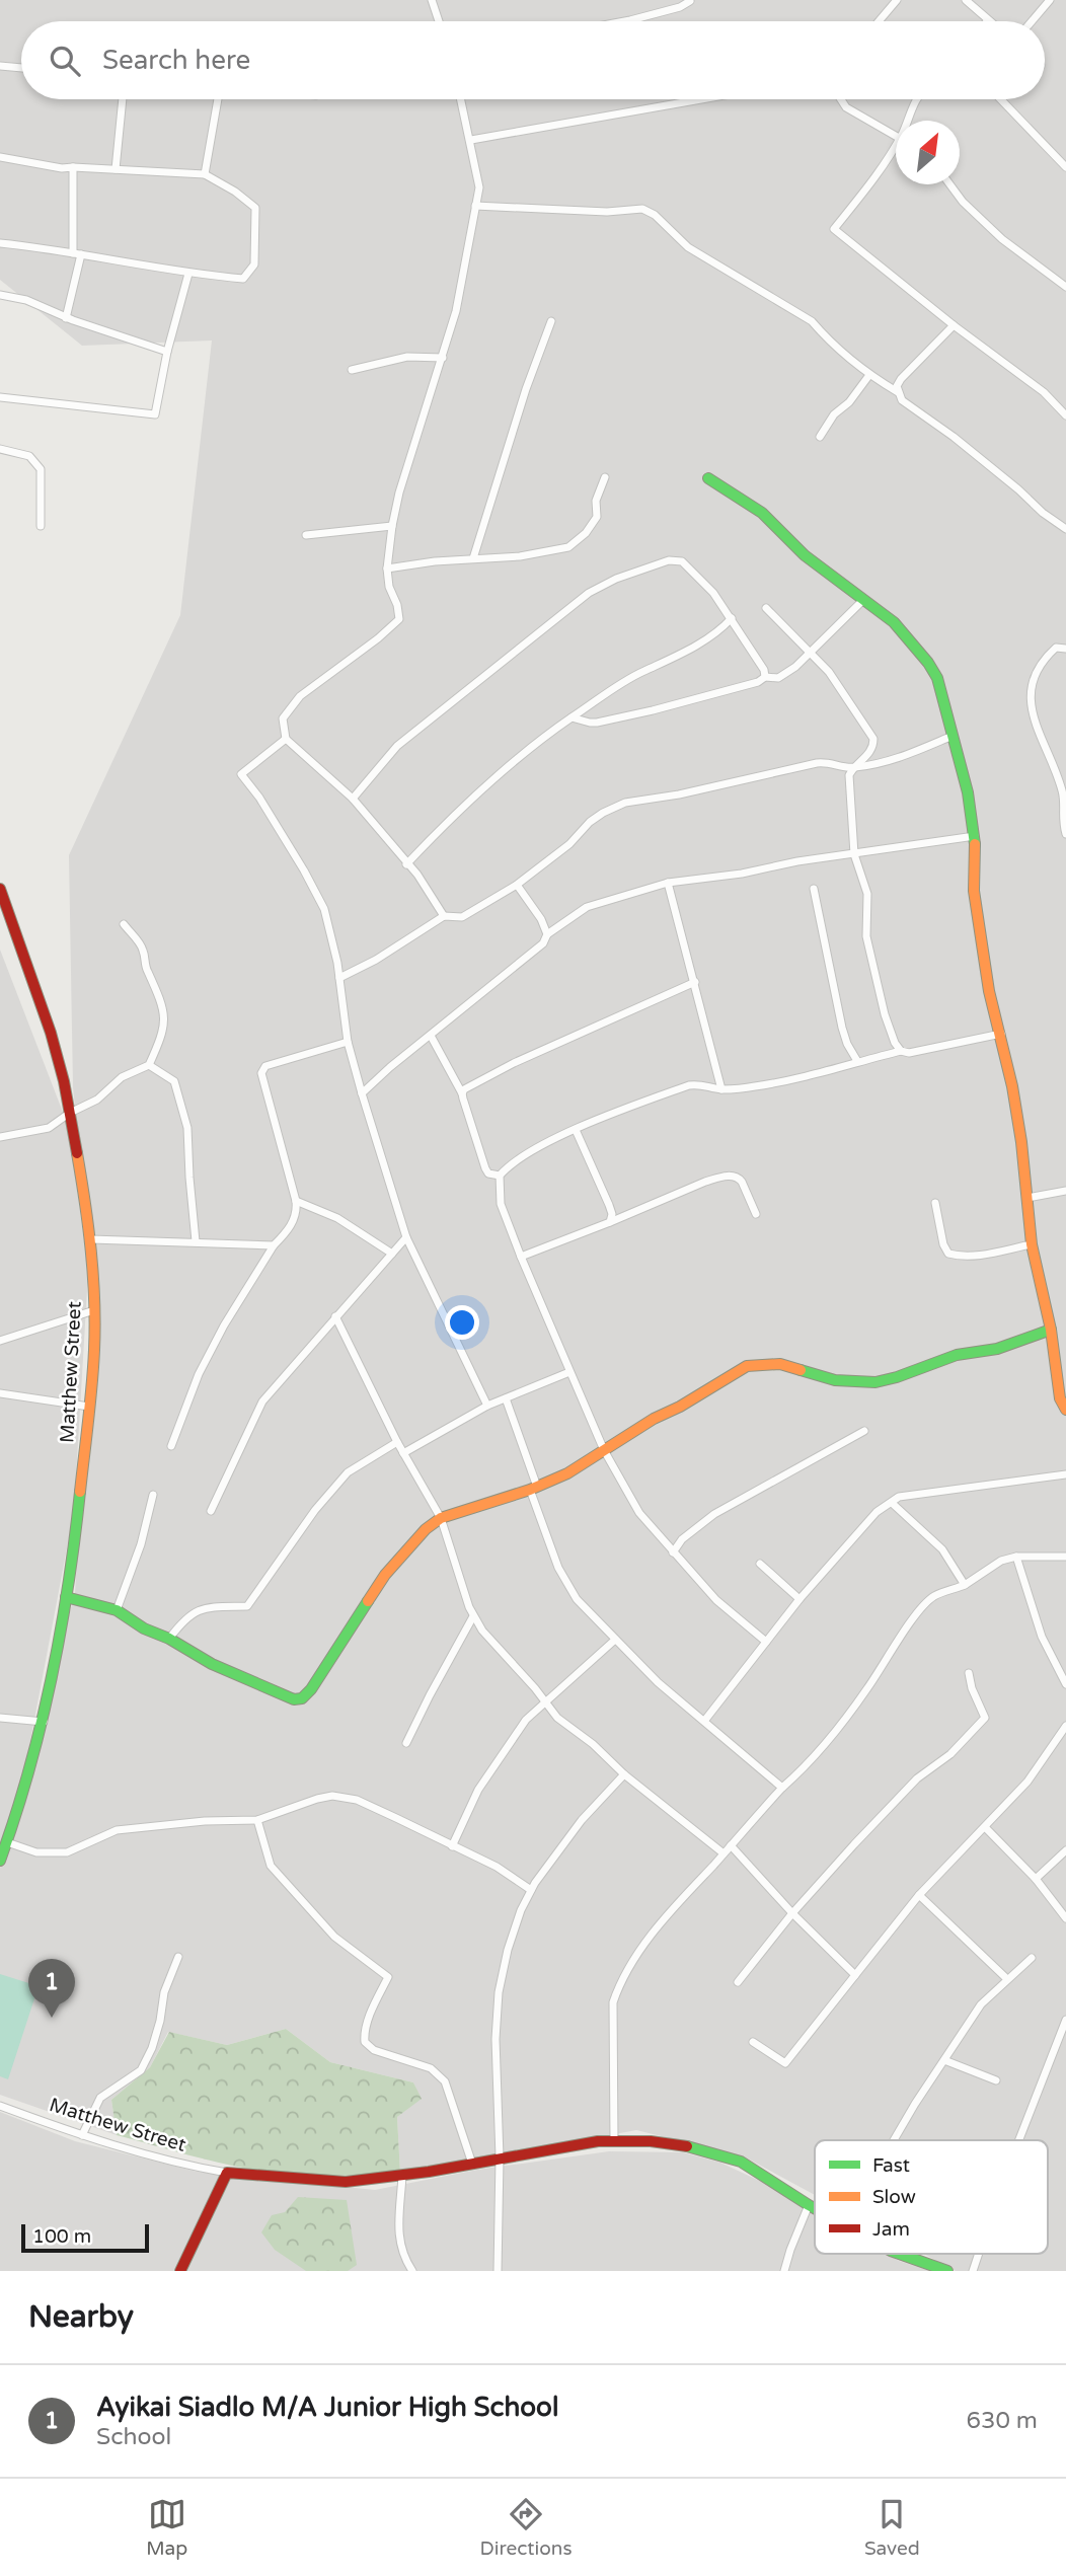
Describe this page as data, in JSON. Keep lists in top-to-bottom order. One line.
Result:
{"streets":{"street":["Matthew Street"]},"legend":["Fast","Slow","Jam"],"scale_bar":"100 m","north":"top right","page":{"search":"Search here","pins":"1","scale":"100 m","heading":"Nearby","list":[{"mark":"1","name":"Ayikai Siadlo M/A Junior High School","note":"School","value":"630 m"}],"nav":["Map","Directions","Saved"]}}
